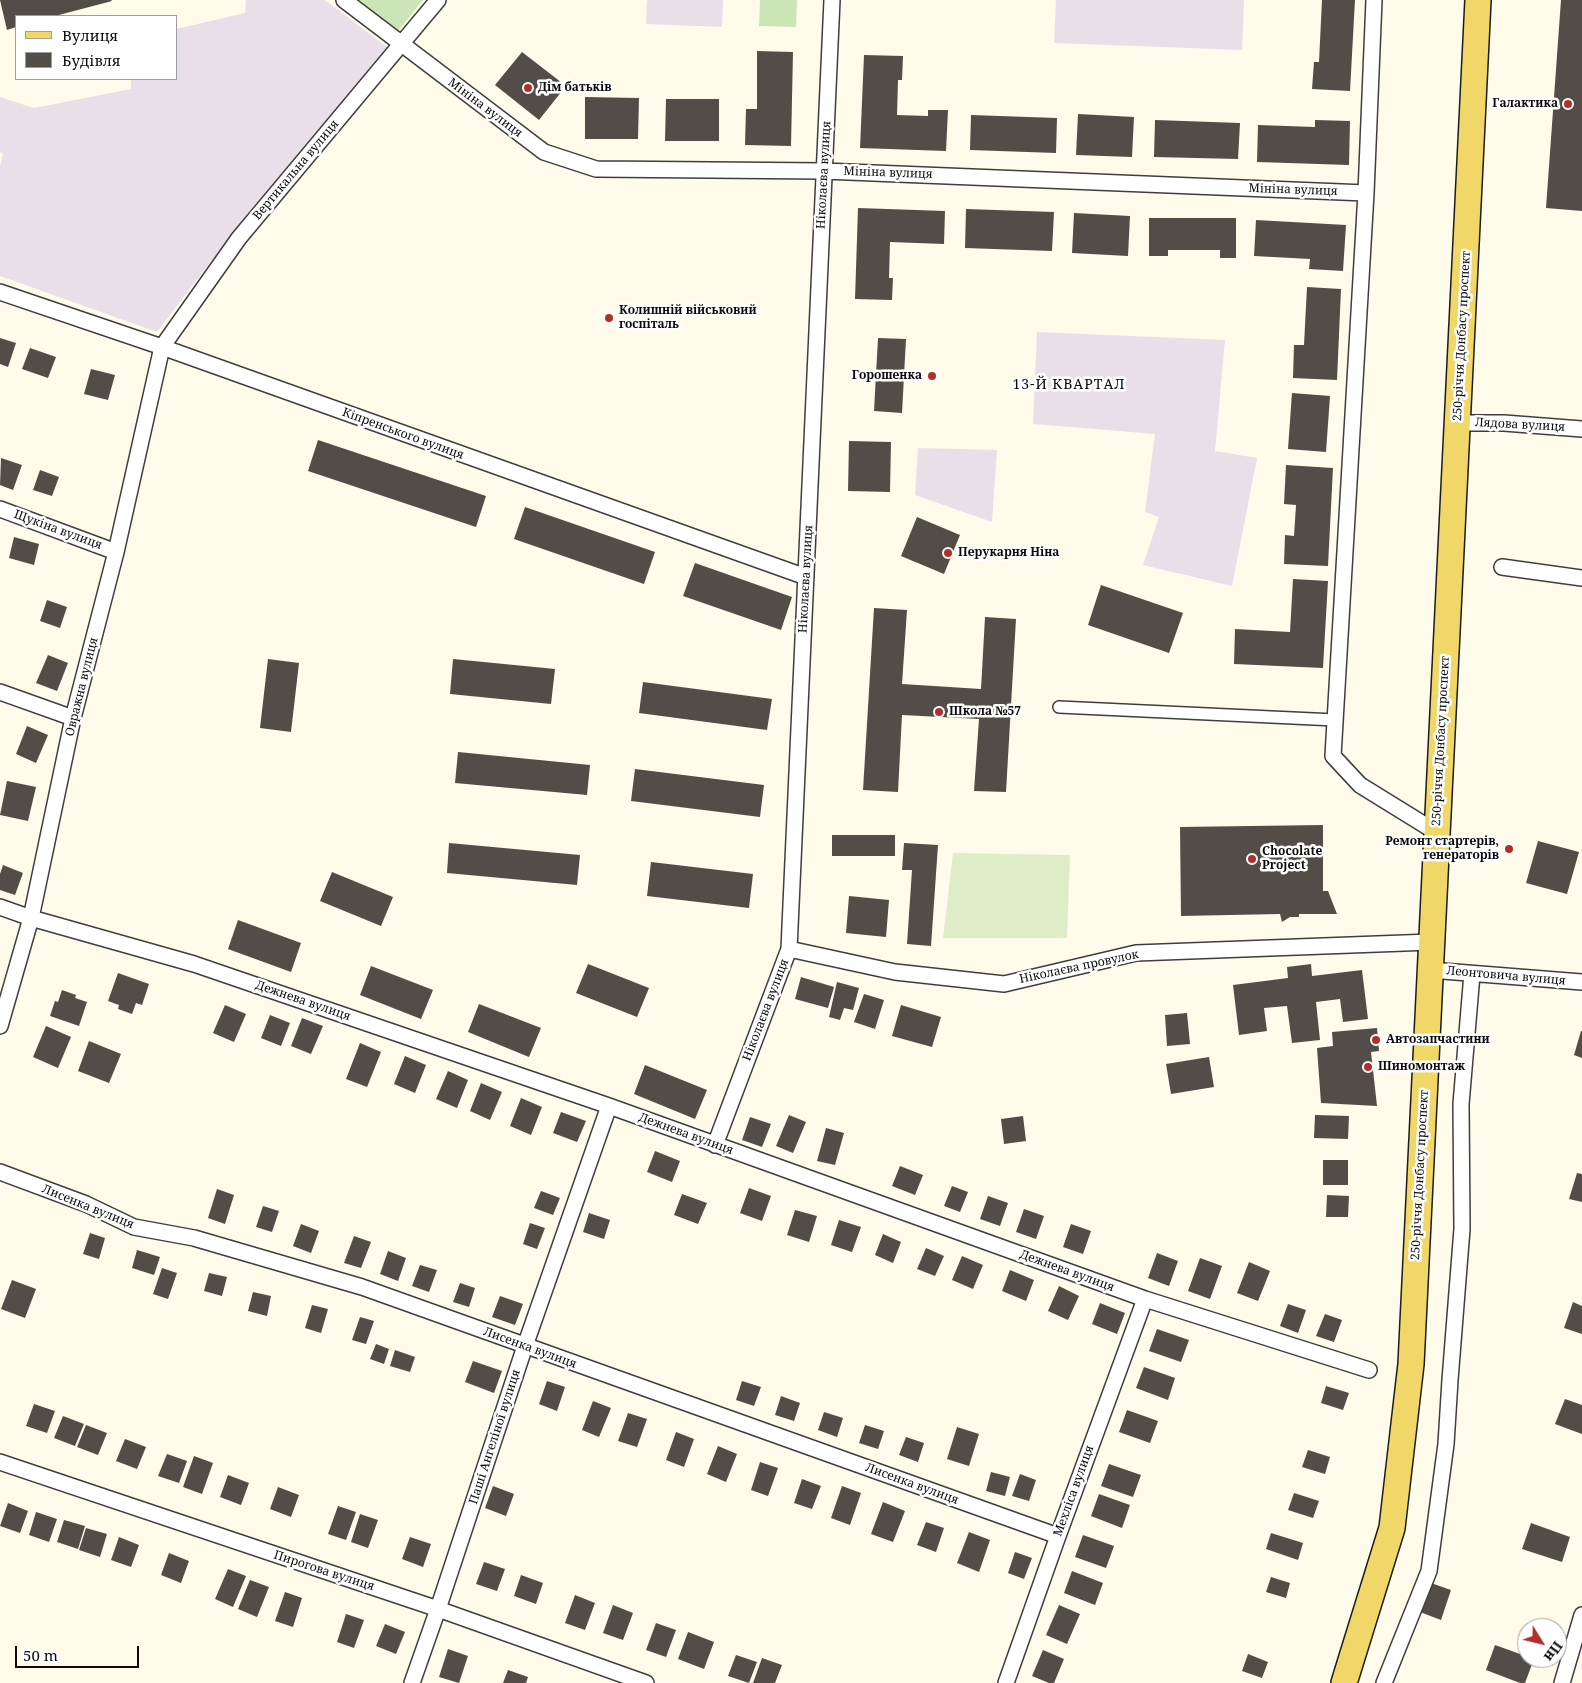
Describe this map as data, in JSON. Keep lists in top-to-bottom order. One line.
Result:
{"streets":{"main road":["250-річчя Донбасу проспект"],"street":["Мініна вулиця","Вертикальна вулиця","Ніколаєва вулиця","Лядова вулиця","Кіпренського вулиця","Щукіна вулиця","Овражна вулиця","Ніколаєва провулок","Леонтовича вулиця","Дежнева вулиця","Лисенка вулиця","Паші Ангеліної вулиця","Мехліса вулиця","Пирогова вулиця"]},"crossings":[["Мініна вулиця","Вертикальна вулиця"],["Мініна вулиця","Ніколаєва вулиця"],["Вертикальна вулиця","Кіпренського вулиця"],["Вертикальна вулиця","Овражна вулиця"],["Ніколаєва вулиця","Кіпренського вулиця"],["Ніколаєва вулиця","Ніколаєва провулок"],["Ніколаєва вулиця","Дежнева вулиця"],["250-річчя Донбасу проспект","Лядова вулиця"],["250-річчя Донбасу проспект","Ніколаєва провулок"],["250-річчя Донбасу проспект","Леонтовича вулиця"],["Кіпренського вулиця","Овражна вулиця"],["Щукіна вулиця","Овражна вулиця"],["Овражна вулиця","Дежнева вулиця"],["Дежнева вулиця","Паші Ангеліної вулиця"],["Дежнева вулиця","Мехліса вулиця"],["Лисенка вулиця","Паші Ангеліної вулиця"],["Лисенка вулиця","Мехліса вулиця"],["Паші Ангеліної вулиця","Пирогова вулиця"]],"districts":["13-Й КВАРТАЛ"],"places":["Дім батьків","Галактика","Колишній військовий госпіталь","Горошенка","Перукарня Ніна","Школа №57","Ремонт стартерів, генераторів","Chocolate Project","Автозапчастини","Шиномонтаж"],"legend":["Вулиця","Будівля"],"scale_bar":"50 m","north":"bottom right"}
